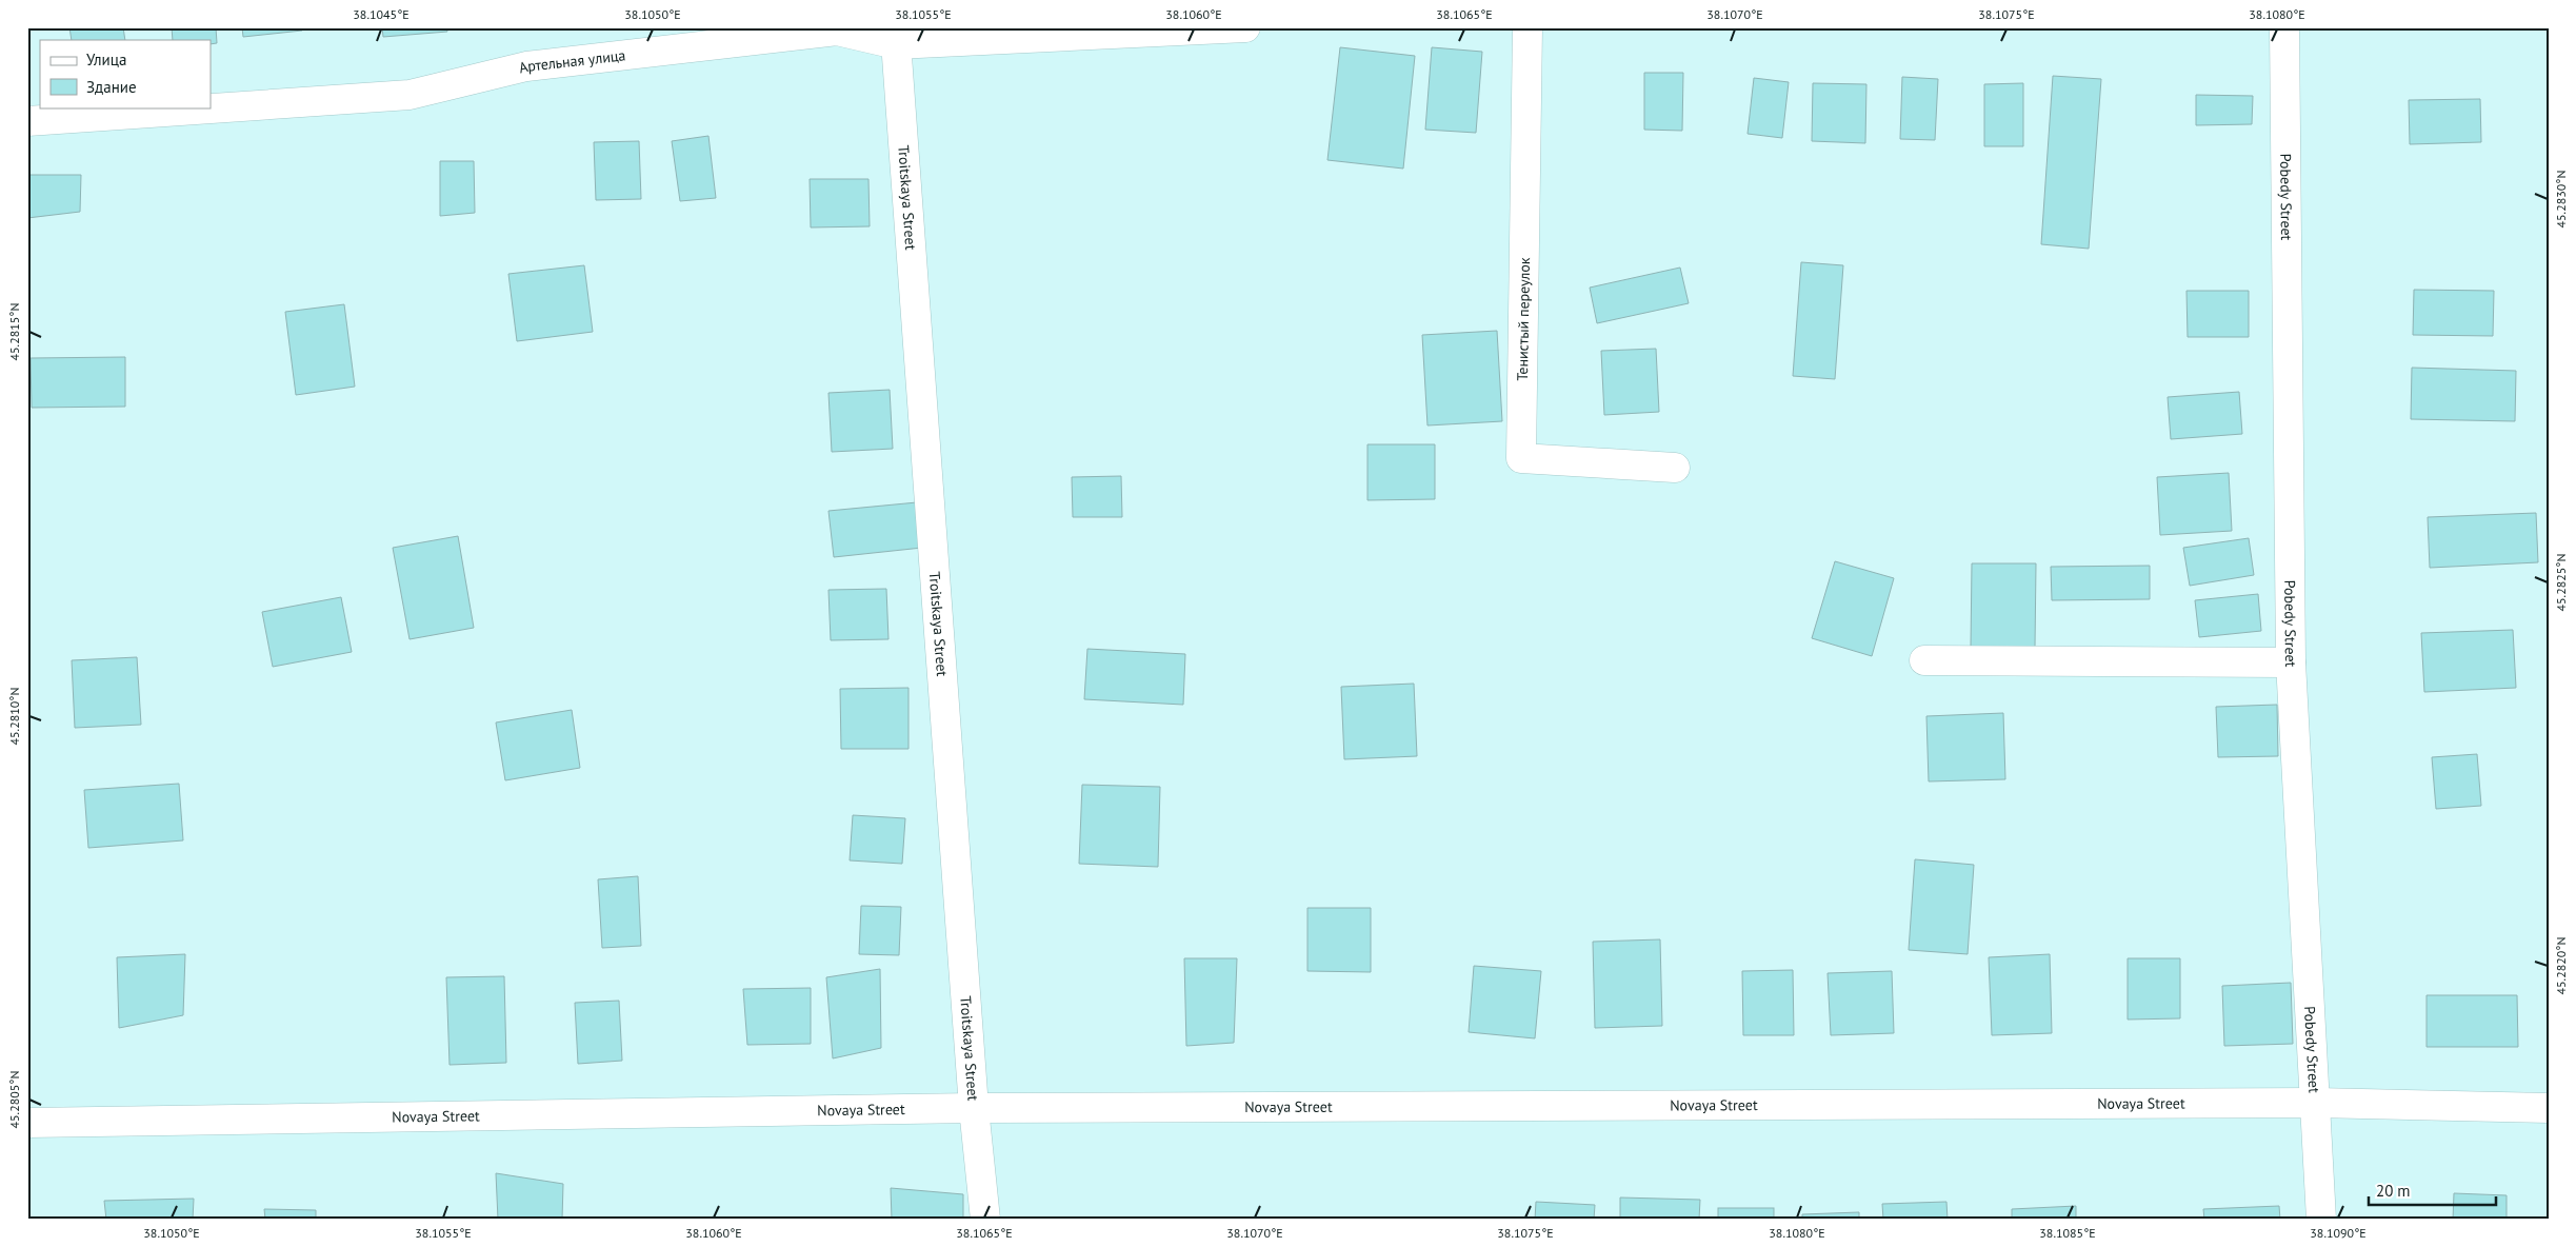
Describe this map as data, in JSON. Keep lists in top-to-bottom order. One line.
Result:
{"streets":{"street":["Артельная улица","Pobedy Street","Troitskaya Street","Тенистый переулок","Novaya Street"]},"crossings":[["Артельная улица","Troitskaya Street"],["Pobedy Street","Novaya Street"],["Troitskaya Street","Novaya Street"]],"legend":["Улица","Здание"],"scale_bar":"20 m","coordinates":["38.1045°E","38.1050°E","38.1055°E","38.1060°E","38.1065°E","38.1070°E","38.1075°E","38.1080°E","45.2830°N","45.2815°N","45.2825°N","45.2810°N","45.2820°N","45.2805°N","38.1085°E","38.1090°E"]}
